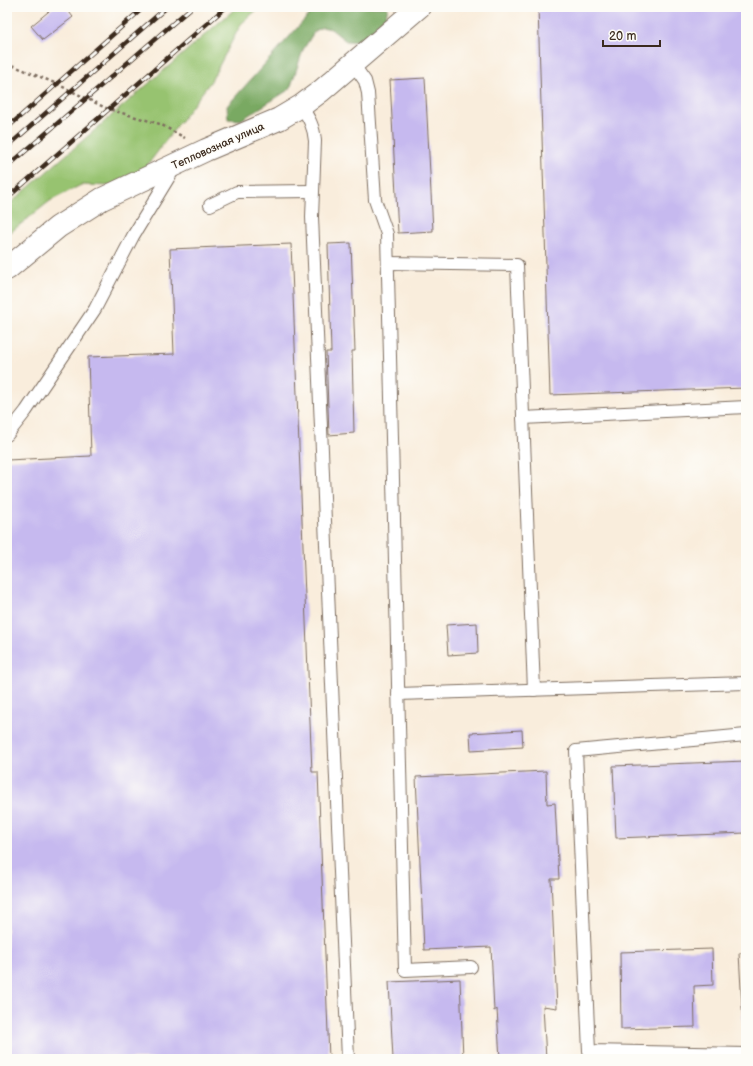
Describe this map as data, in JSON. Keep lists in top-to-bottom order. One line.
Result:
{"streets":{"street":["Тепловозная улица"]},"scale_bar":"20 m"}
